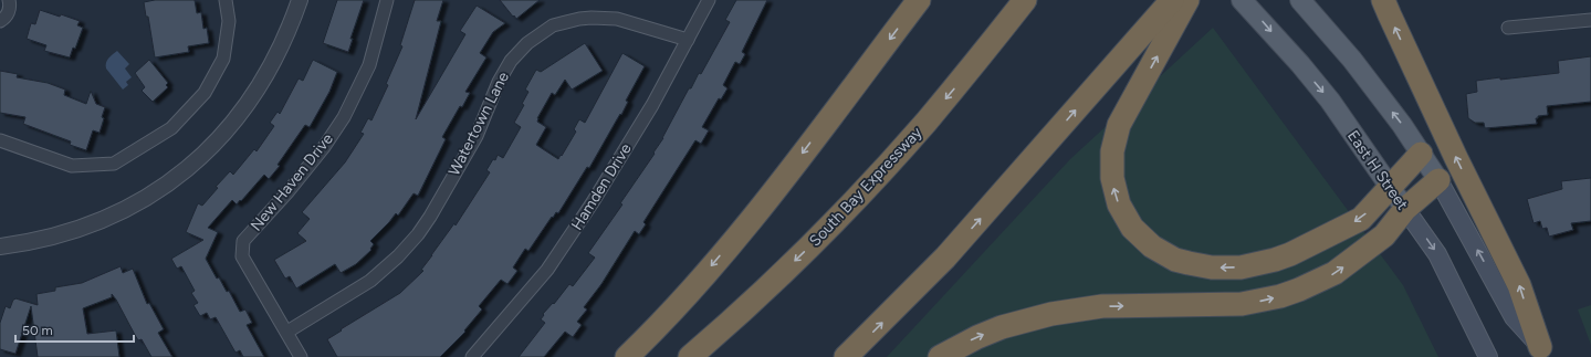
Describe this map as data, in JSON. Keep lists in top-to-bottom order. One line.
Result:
{"streets":{"highway":["South Bay Expressway"],"main road":["East H Street"],"street":["Watertown Lane","New Haven Drive","Hamden Drive"]},"crossings":[["Watertown Lane","New Haven Drive"],["Watertown Lane","Hamden Drive"]],"scale_bar":"50 m"}
